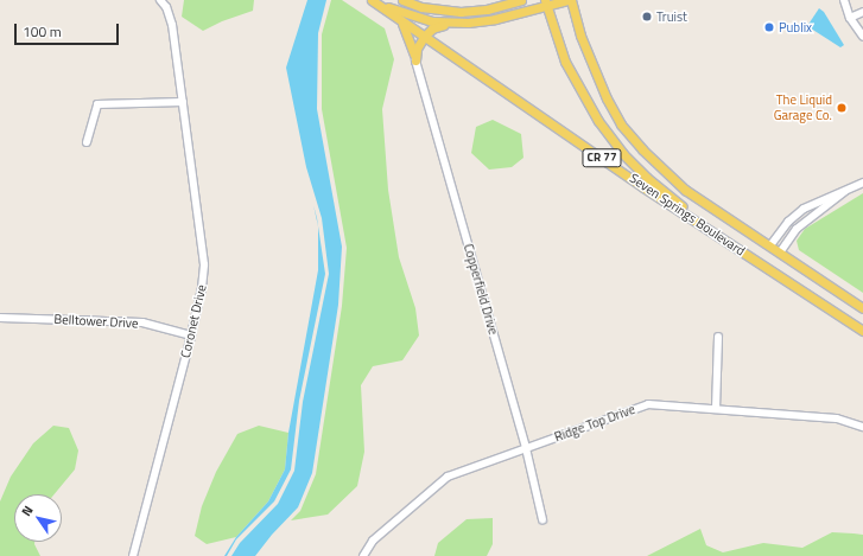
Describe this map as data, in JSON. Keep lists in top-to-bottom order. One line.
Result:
{"streets":{"main road":["CR 77","Seven Springs Boulevard"],"street":["Copperfield Drive","Belltower Drive","Coronet Drive","Ridge Top Drive"]},"crossings":[["Copperfield Drive","Ridge Top Drive"],["Belltower Drive","Coronet Drive"]],"places":["Truist","Publix","The Liquid Garage Co."],"scale_bar":"100 m","north":"top left"}
